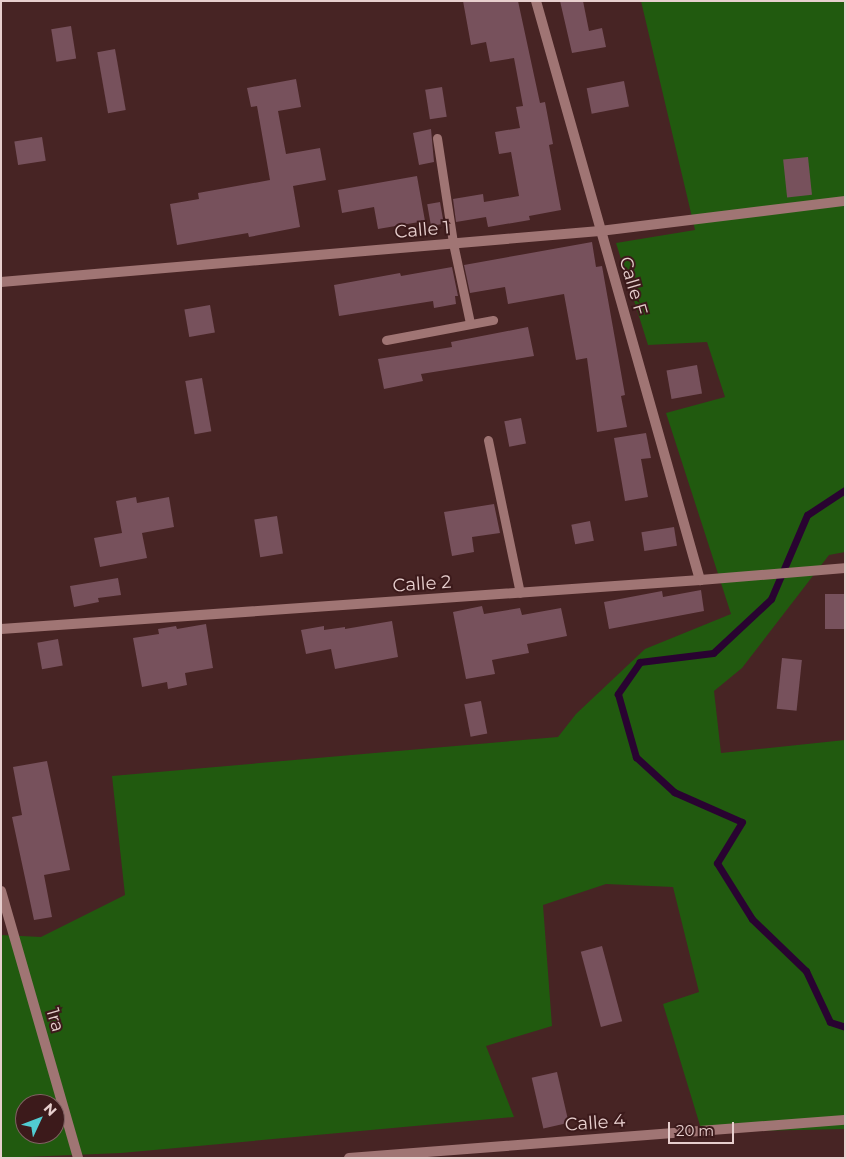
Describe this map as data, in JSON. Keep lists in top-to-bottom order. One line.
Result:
{"streets":{"street":["Calle 1","Calle F","Calle 2","1ra","Calle 4"]},"crossings":[["Calle 1","Calle F"],["Calle F","Calle 2"]],"scale_bar":"20 m","north":"top right"}
